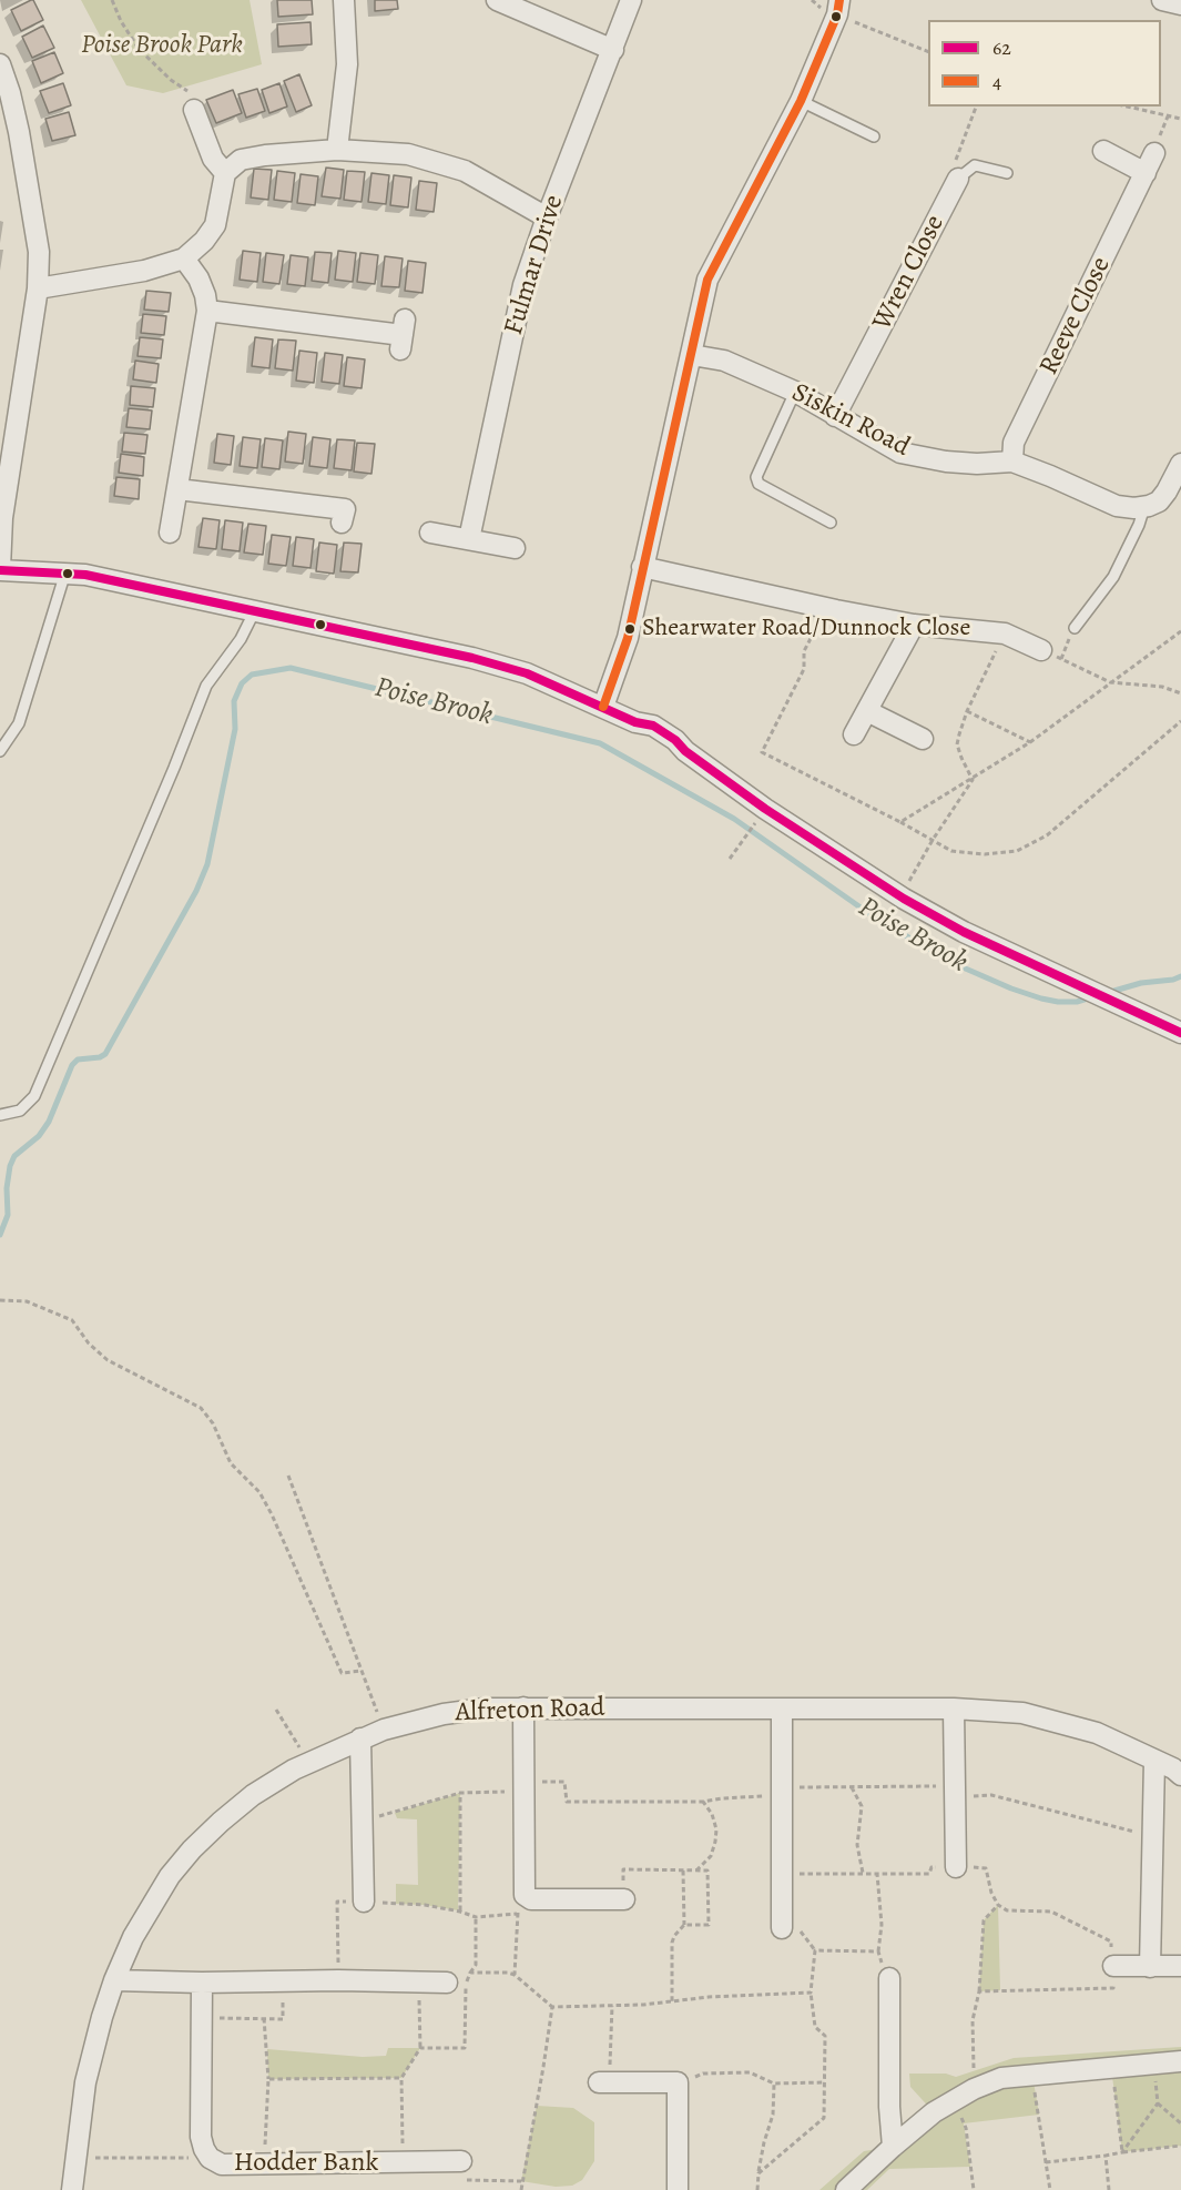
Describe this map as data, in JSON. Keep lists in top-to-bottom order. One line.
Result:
{"streets":{"street":["Fulmar Drive","Wren Close","Reeve Close","Siskin Road","Alfreton Road","Hodder Bank"]},"crossings":[["Wren Close","Siskin Road"],["Reeve Close","Siskin Road"]],"water":["Poise Brook"],"parks":["Poise Brook Park"],"places":["Shearwater Road/Dunnock Close"],"lines":["transit line 4","transit line 62"],"legend":["62","4"]}
